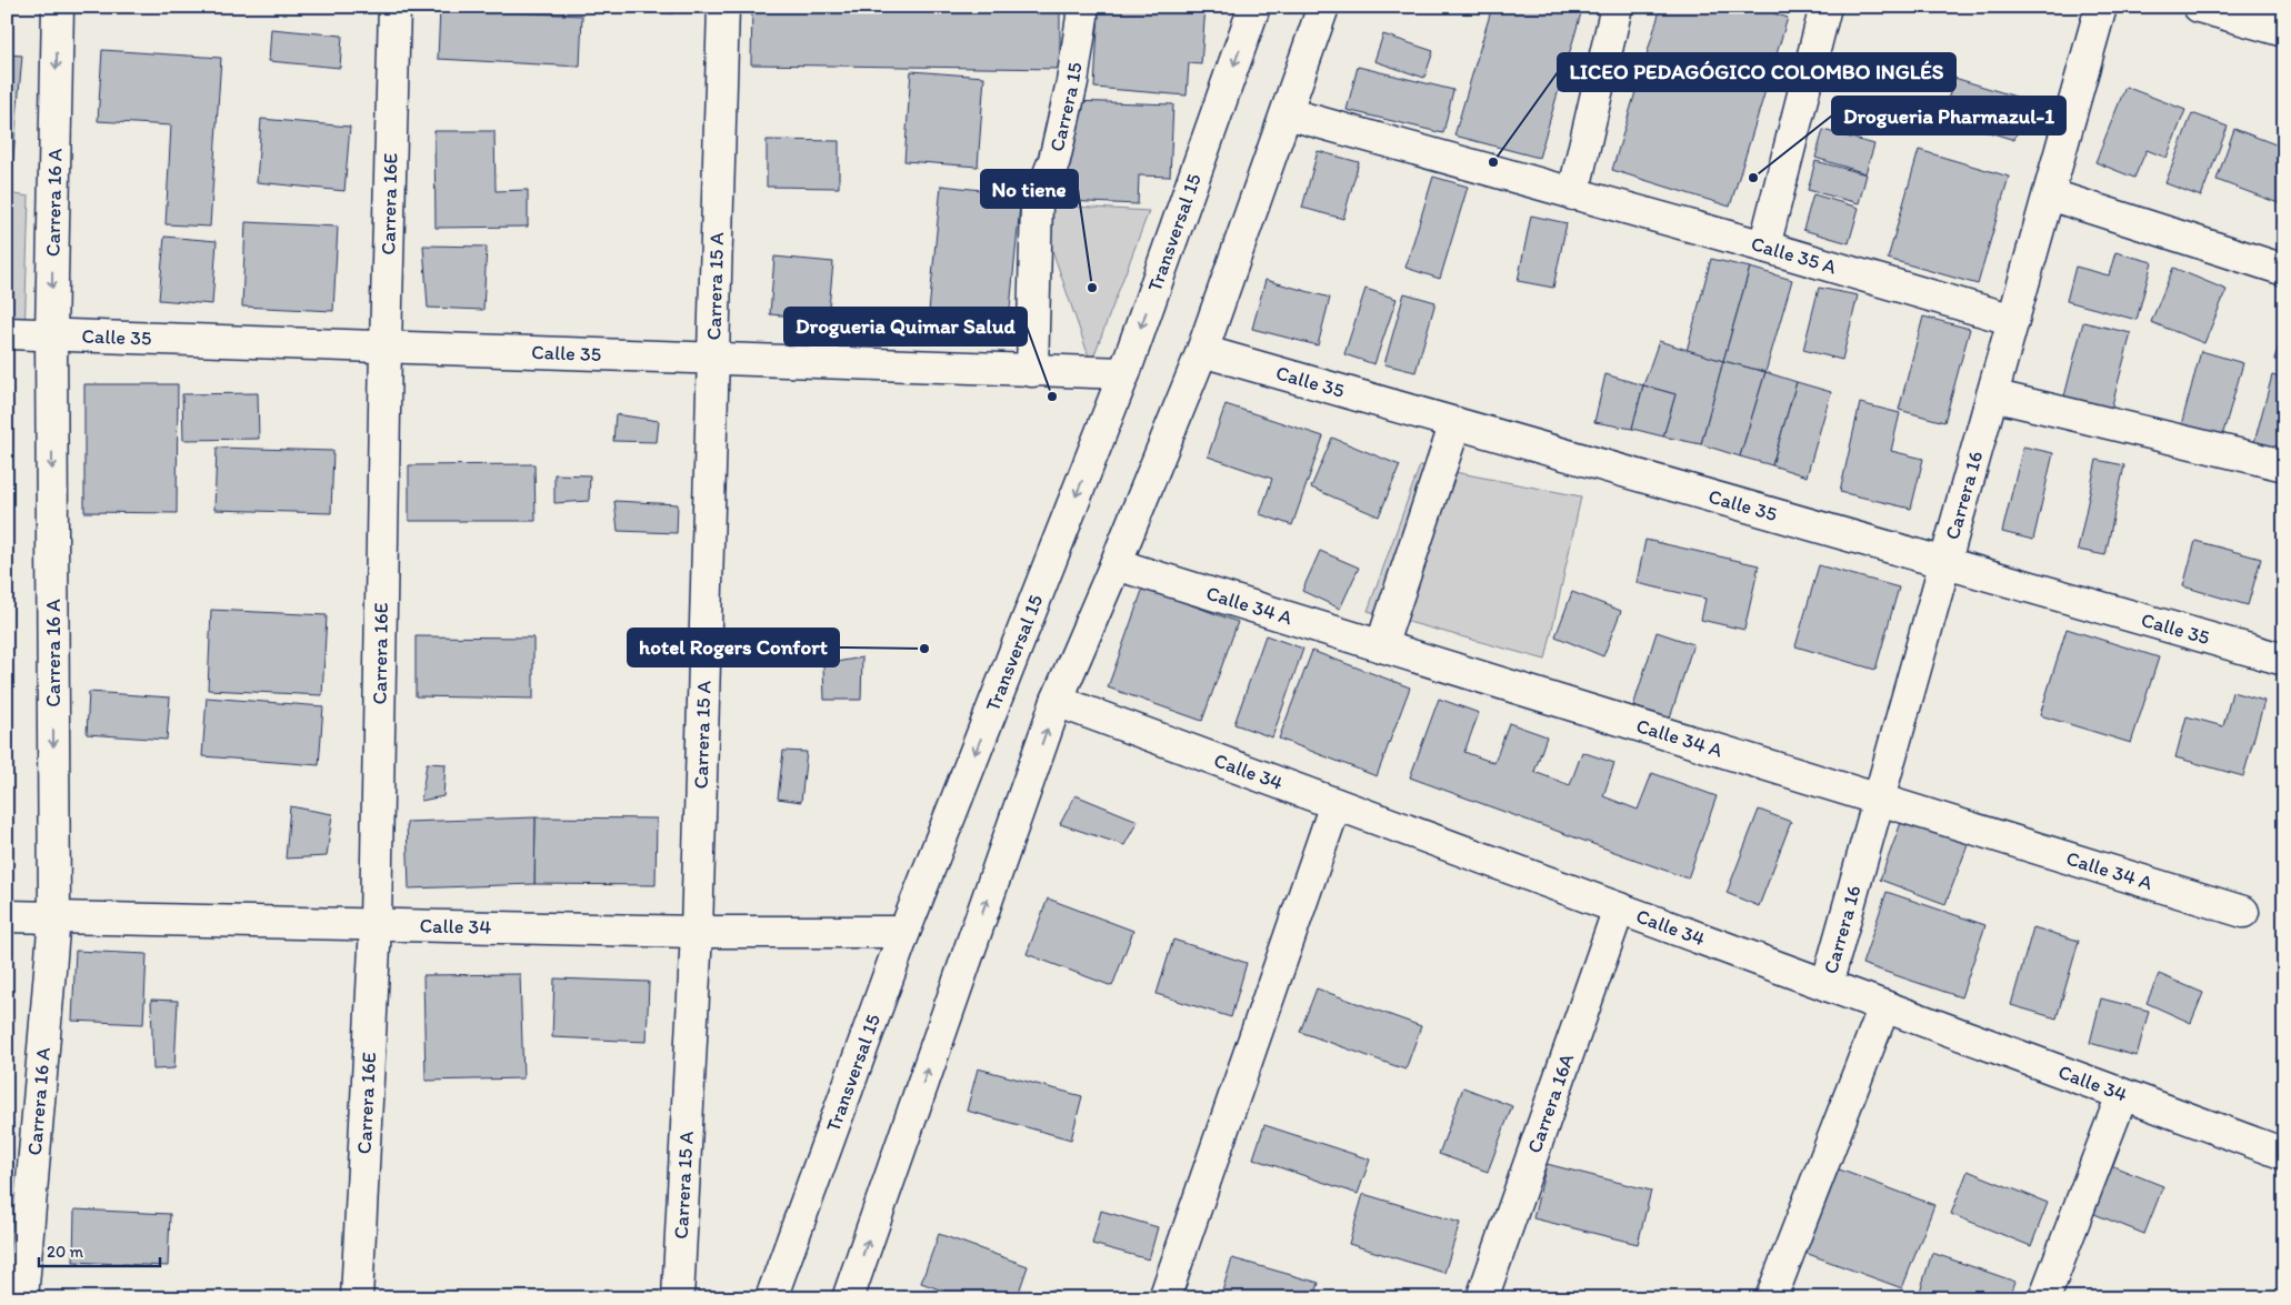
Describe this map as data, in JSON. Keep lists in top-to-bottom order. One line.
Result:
{"streets":{"street":["Carrera 15","Carrera 16 A","Carrera 16E","Transversal 15","Calle 35 A","Carrera 15 A","Calle 35","Carrera 16","Calle 34 A","Calle 34","Carrera 16A"]},"crossings":[["Carrera 15","Calle 35"],["Carrera 16 A","Calle 35"],["Carrera 16 A","Calle 34"],["Carrera 16E","Calle 35"],["Carrera 16E","Calle 34"],["Transversal 15","Calle 35"],["Transversal 15","Calle 34"],["Calle 35 A","Carrera 16"],["Carrera 15 A","Calle 35"],["Carrera 15 A","Calle 34"],["Calle 35","Carrera 16"],["Carrera 16","Calle 34 A"],["Carrera 16","Calle 34"],["Calle 34","Carrera 16A"]],"one_way":["Carrera 16 A"],"places":["LICEO PEDAGÓGICO COLOMBO INGLÉS","Drogueria Pharmazul-1","No tiene","Drogueria Quimar Salud","hotel Rogers Confort"],"scale_bar":"20 m"}
